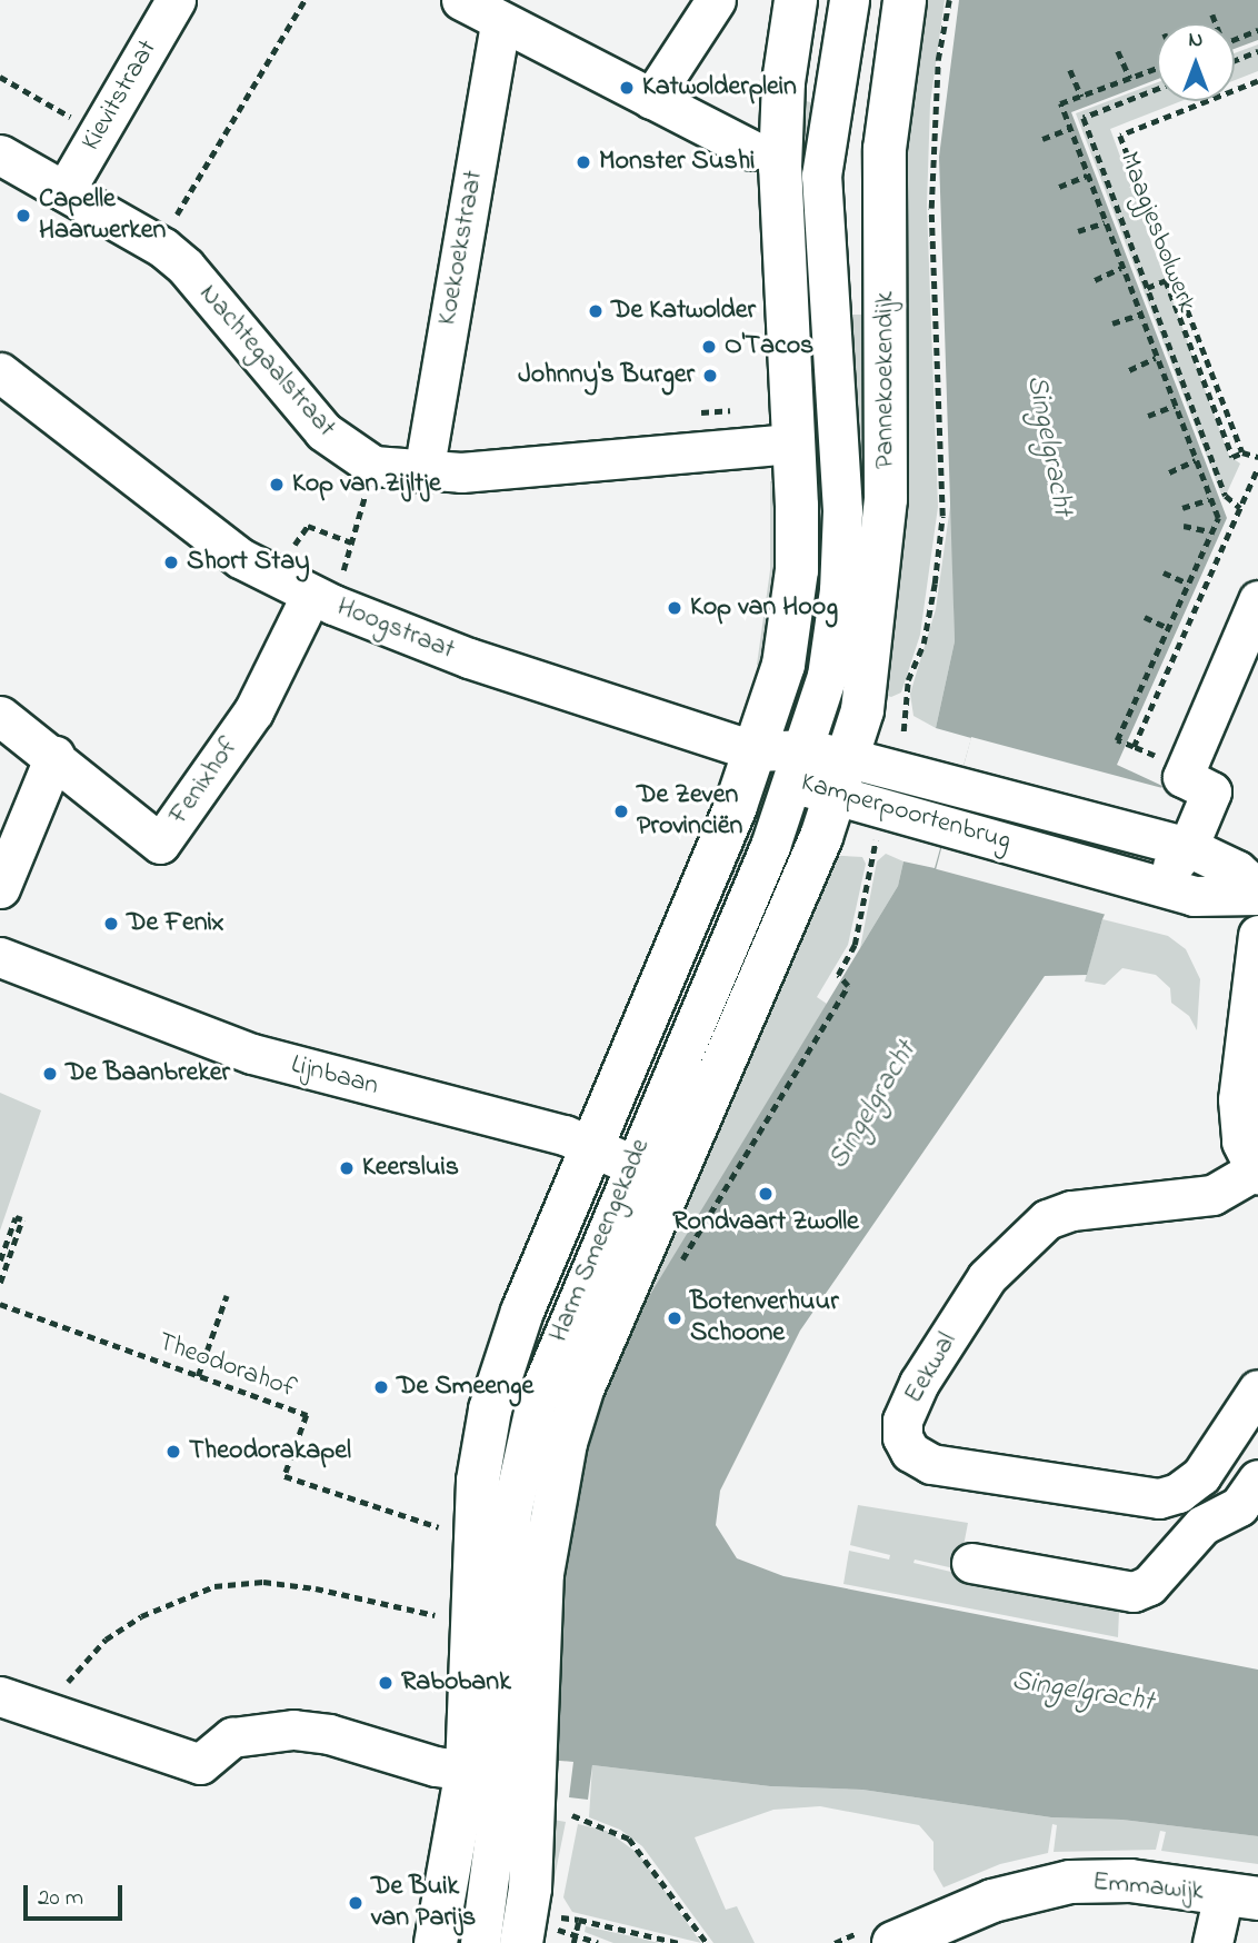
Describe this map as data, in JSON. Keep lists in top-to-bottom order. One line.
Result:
{"streets":{"main road":["Pannekoekendijk","Harm Smeengekade","Emmawijk"],"street":["Kievitstraat","Koekoekstraat","Nachtegaalstraat","Hoogstraat","Fenixhof","Kamperpoortenbrug","Lijnbaan","Eekwal"],"path":["Maagjesbolwerk","Theodorahof"]},"crossings":[["Kievitstraat","Nachtegaalstraat"],["Koekoekstraat","Nachtegaalstraat"],["Pannekoekendijk","Kamperpoortenbrug"],["Pannekoekendijk","Harm Smeengekade"],["Hoogstraat","Fenixhof"],["Hoogstraat","Kamperpoortenbrug"],["Hoogstraat","Harm Smeengekade"],["Kamperpoortenbrug","Harm Smeengekade"],["Lijnbaan","Harm Smeengekade"]],"water":["Singelgracht"],"places":["Katwolderplein","Monster Sushi","Capelle Haarwerken","De Katwolder","O'Tacos","Johnny's Burger","Kop van Zijltje","Short Stay","Kop van Hoog","De Zeven Provinciën","De Fenix","De Baanbreker","Keersluis","Rondvaart Zwolle","Botenverhuur Schoone","De Smeenge","Theodorakapel","Rabobank","De Buik van Parijs"],"scale_bar":"20 m","north":"top"}
